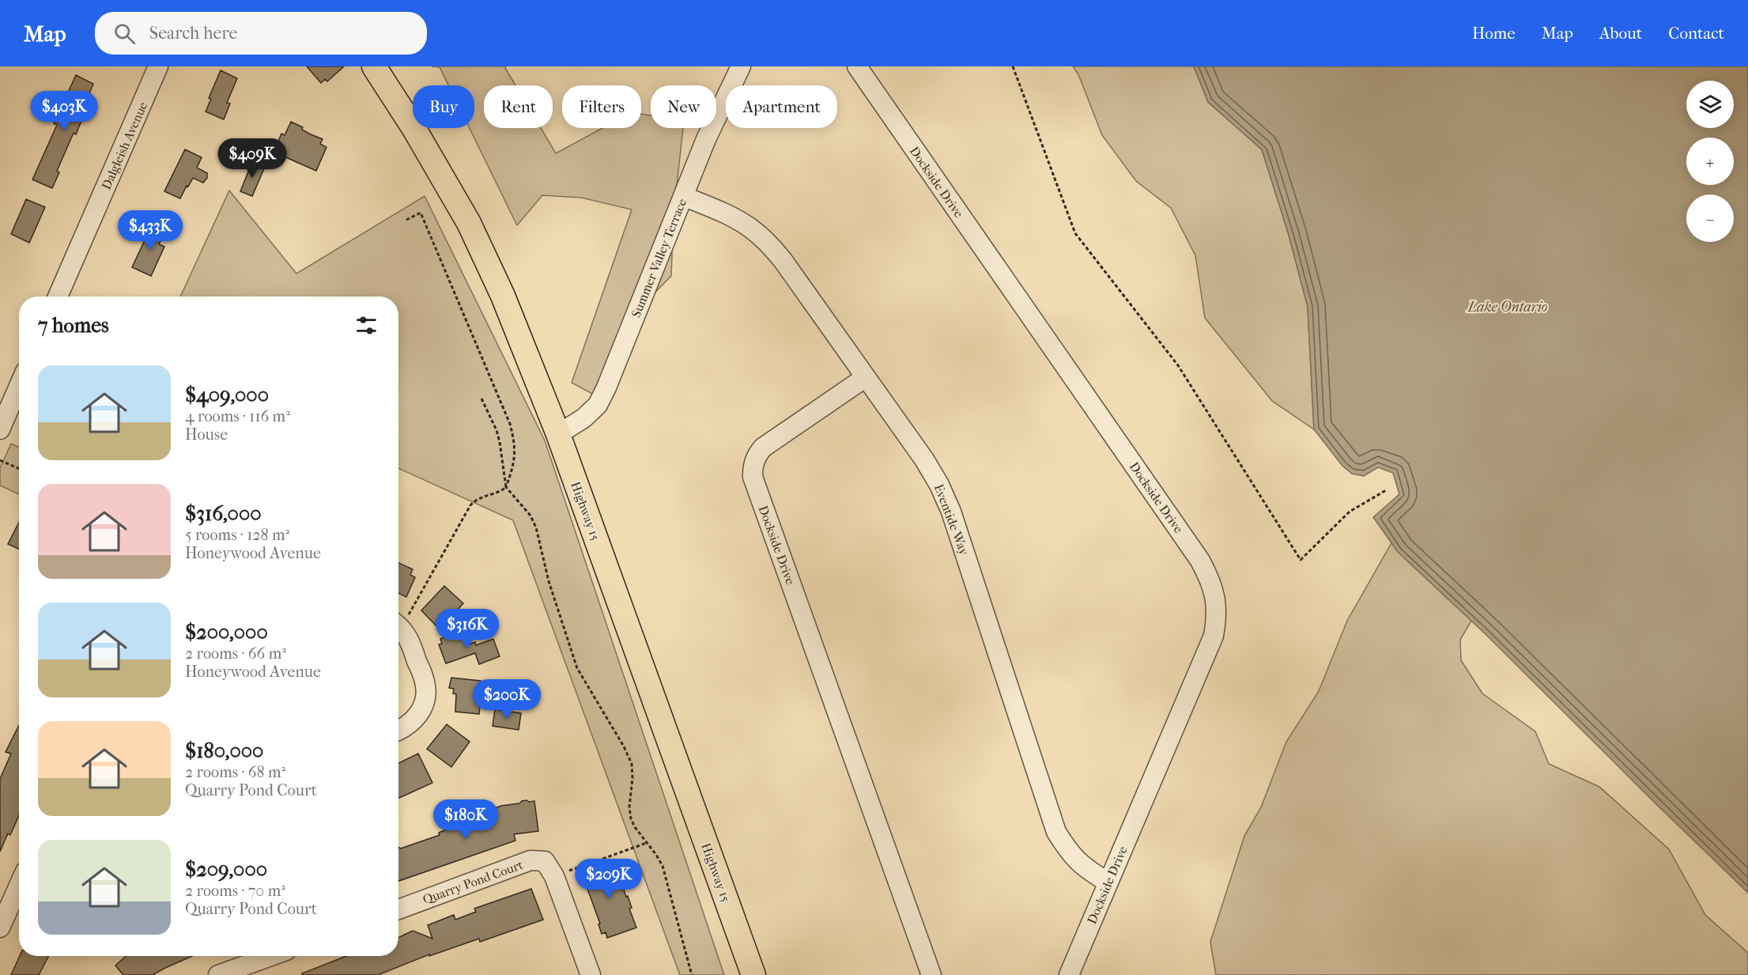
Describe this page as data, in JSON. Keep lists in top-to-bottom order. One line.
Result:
{"streets":{"main road":["Highway 15"],"street":["Dalgleish Avenue","Dockside Drive","Summer Valley Terrace","Eventide Way","Quarry Pond Court"]},"crossings":[["Dockside Drive","Eventide Way"],["Summer Valley Terrace","Highway 15"],["Summer Valley Terrace","Eventide Way"]],"water":["Lake Ontario"],"page":{"header":"Map","search":"Search here","nav":["Home","Map","About","Contact"],"map_buttons":["+","−"],"chip":["Buy","Rent","Filters","New","Apartment"],"price":["$403K","$409K","$433K","$316K","$200K","$180K","$209K"],"heading":"7 homes","list":[{"name":"$409,000","note":"4 rooms · 116 m² · House"},{"name":"$316,000","note":"5 rooms · 128 m² · Honeywood Avenue"},{"name":"$200,000","note":"2 rooms · 66 m² · Honeywood Avenue"},{"name":"$180,000","note":"2 rooms · 68 m² · Quarry Pond Court"},{"name":"$209,000","note":"2 rooms · 70 m² · Quarry Pond Court"}]}}
